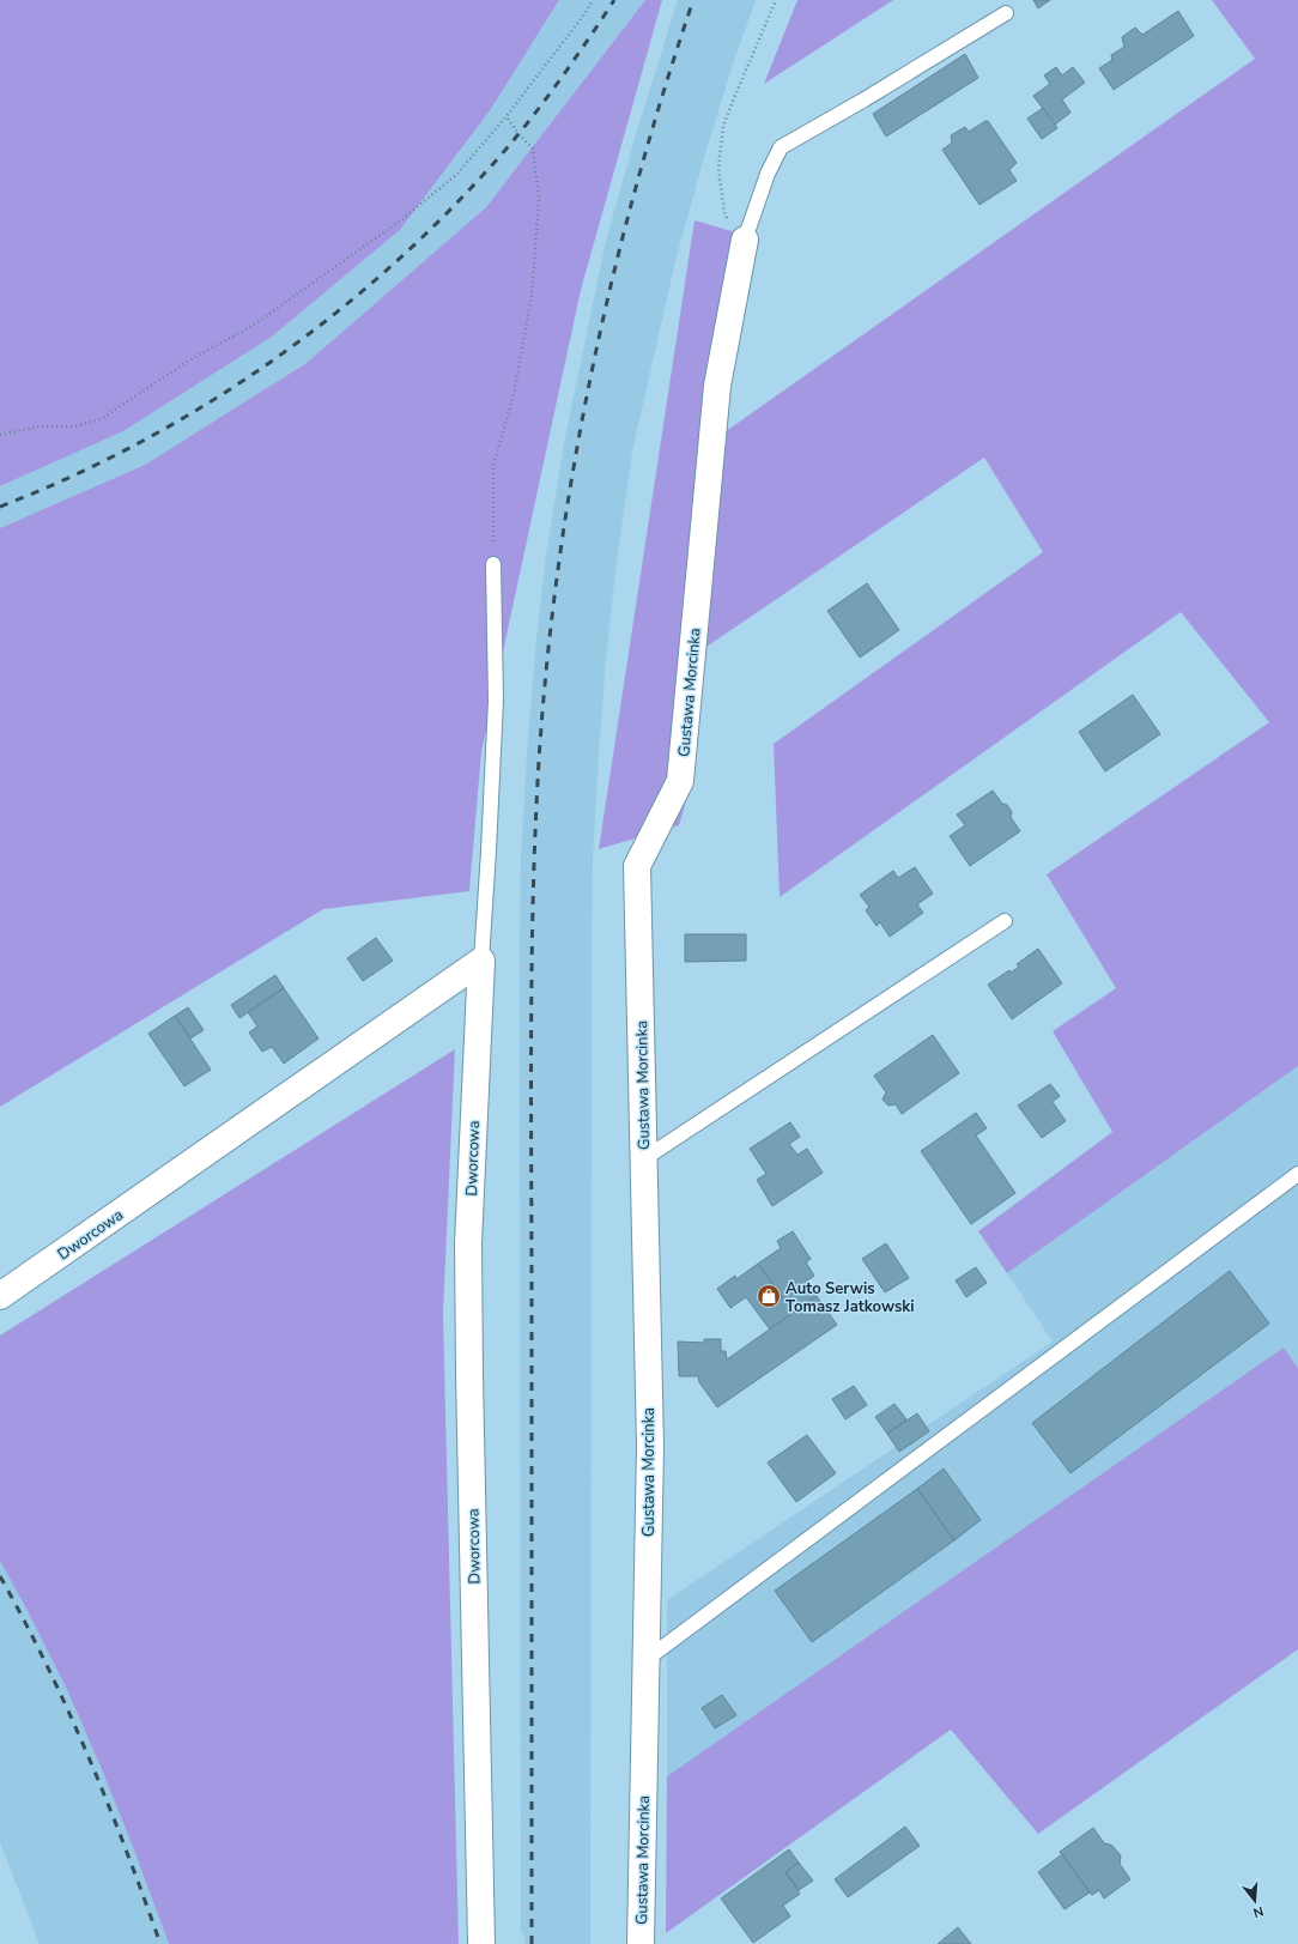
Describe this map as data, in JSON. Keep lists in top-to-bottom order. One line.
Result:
{"streets":{"street":["Gustawa Morcinka","Dworcowa"]},"places":{"shop":["Auto Serwis Tomasz Jatkowski"]},"north":"bottom"}
